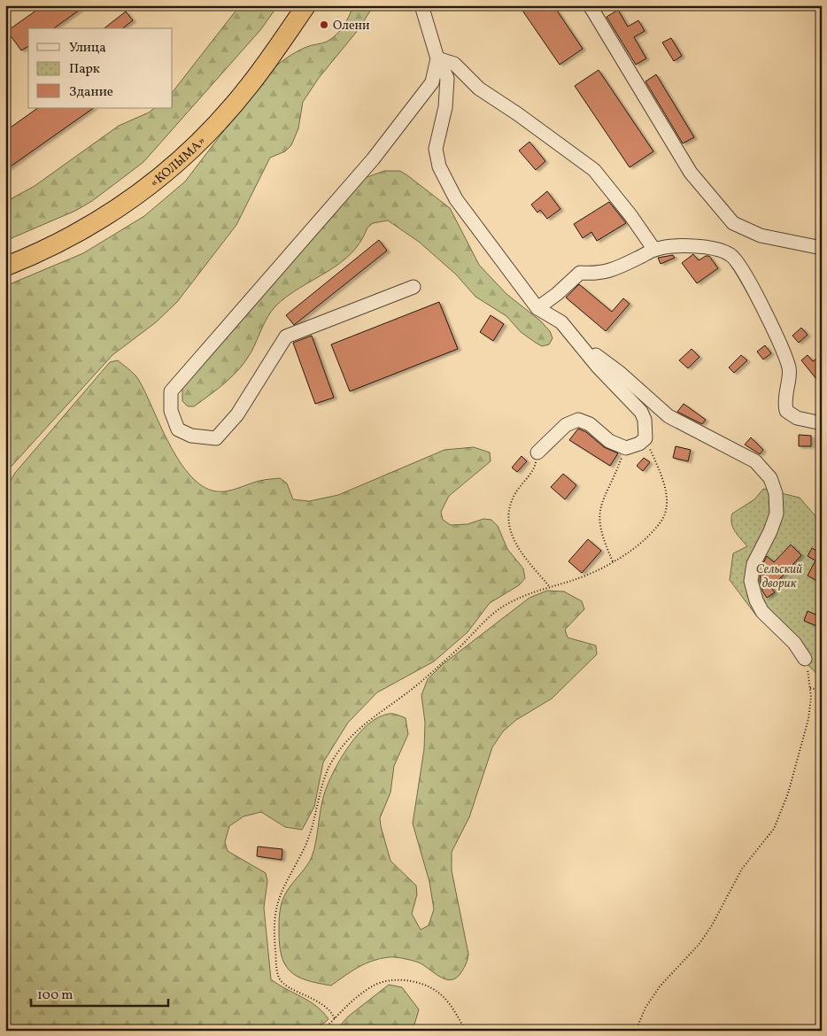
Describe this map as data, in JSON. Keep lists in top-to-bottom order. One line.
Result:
{"streets":{"highway":["«КОЛЫМА»"]},"parks":["Сельский дворик"],"places":["Олени"],"legend":["Улица","Парк","Здание"],"scale_bar":"100 m"}
